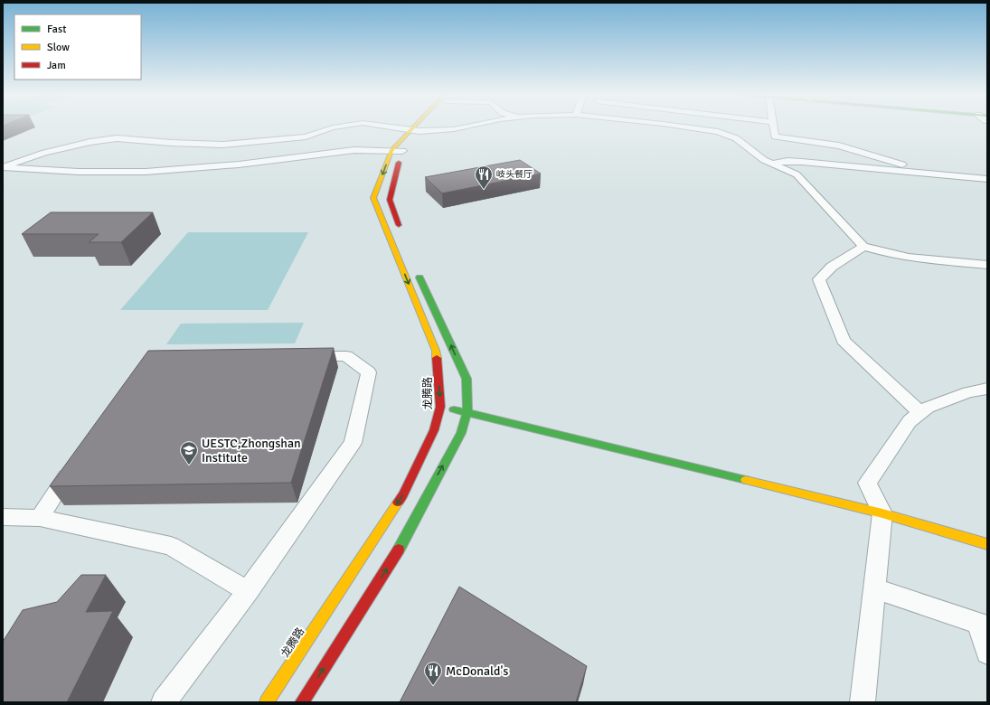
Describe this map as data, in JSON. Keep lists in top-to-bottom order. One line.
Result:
{"streets":{"street":["龙腾路"]},"places":{"restaurant":["岐头餐厅","McDonald's"],"school or university":["UESTC,Zhongshan Institute"]},"legend":["Fast","Slow","Jam"]}
